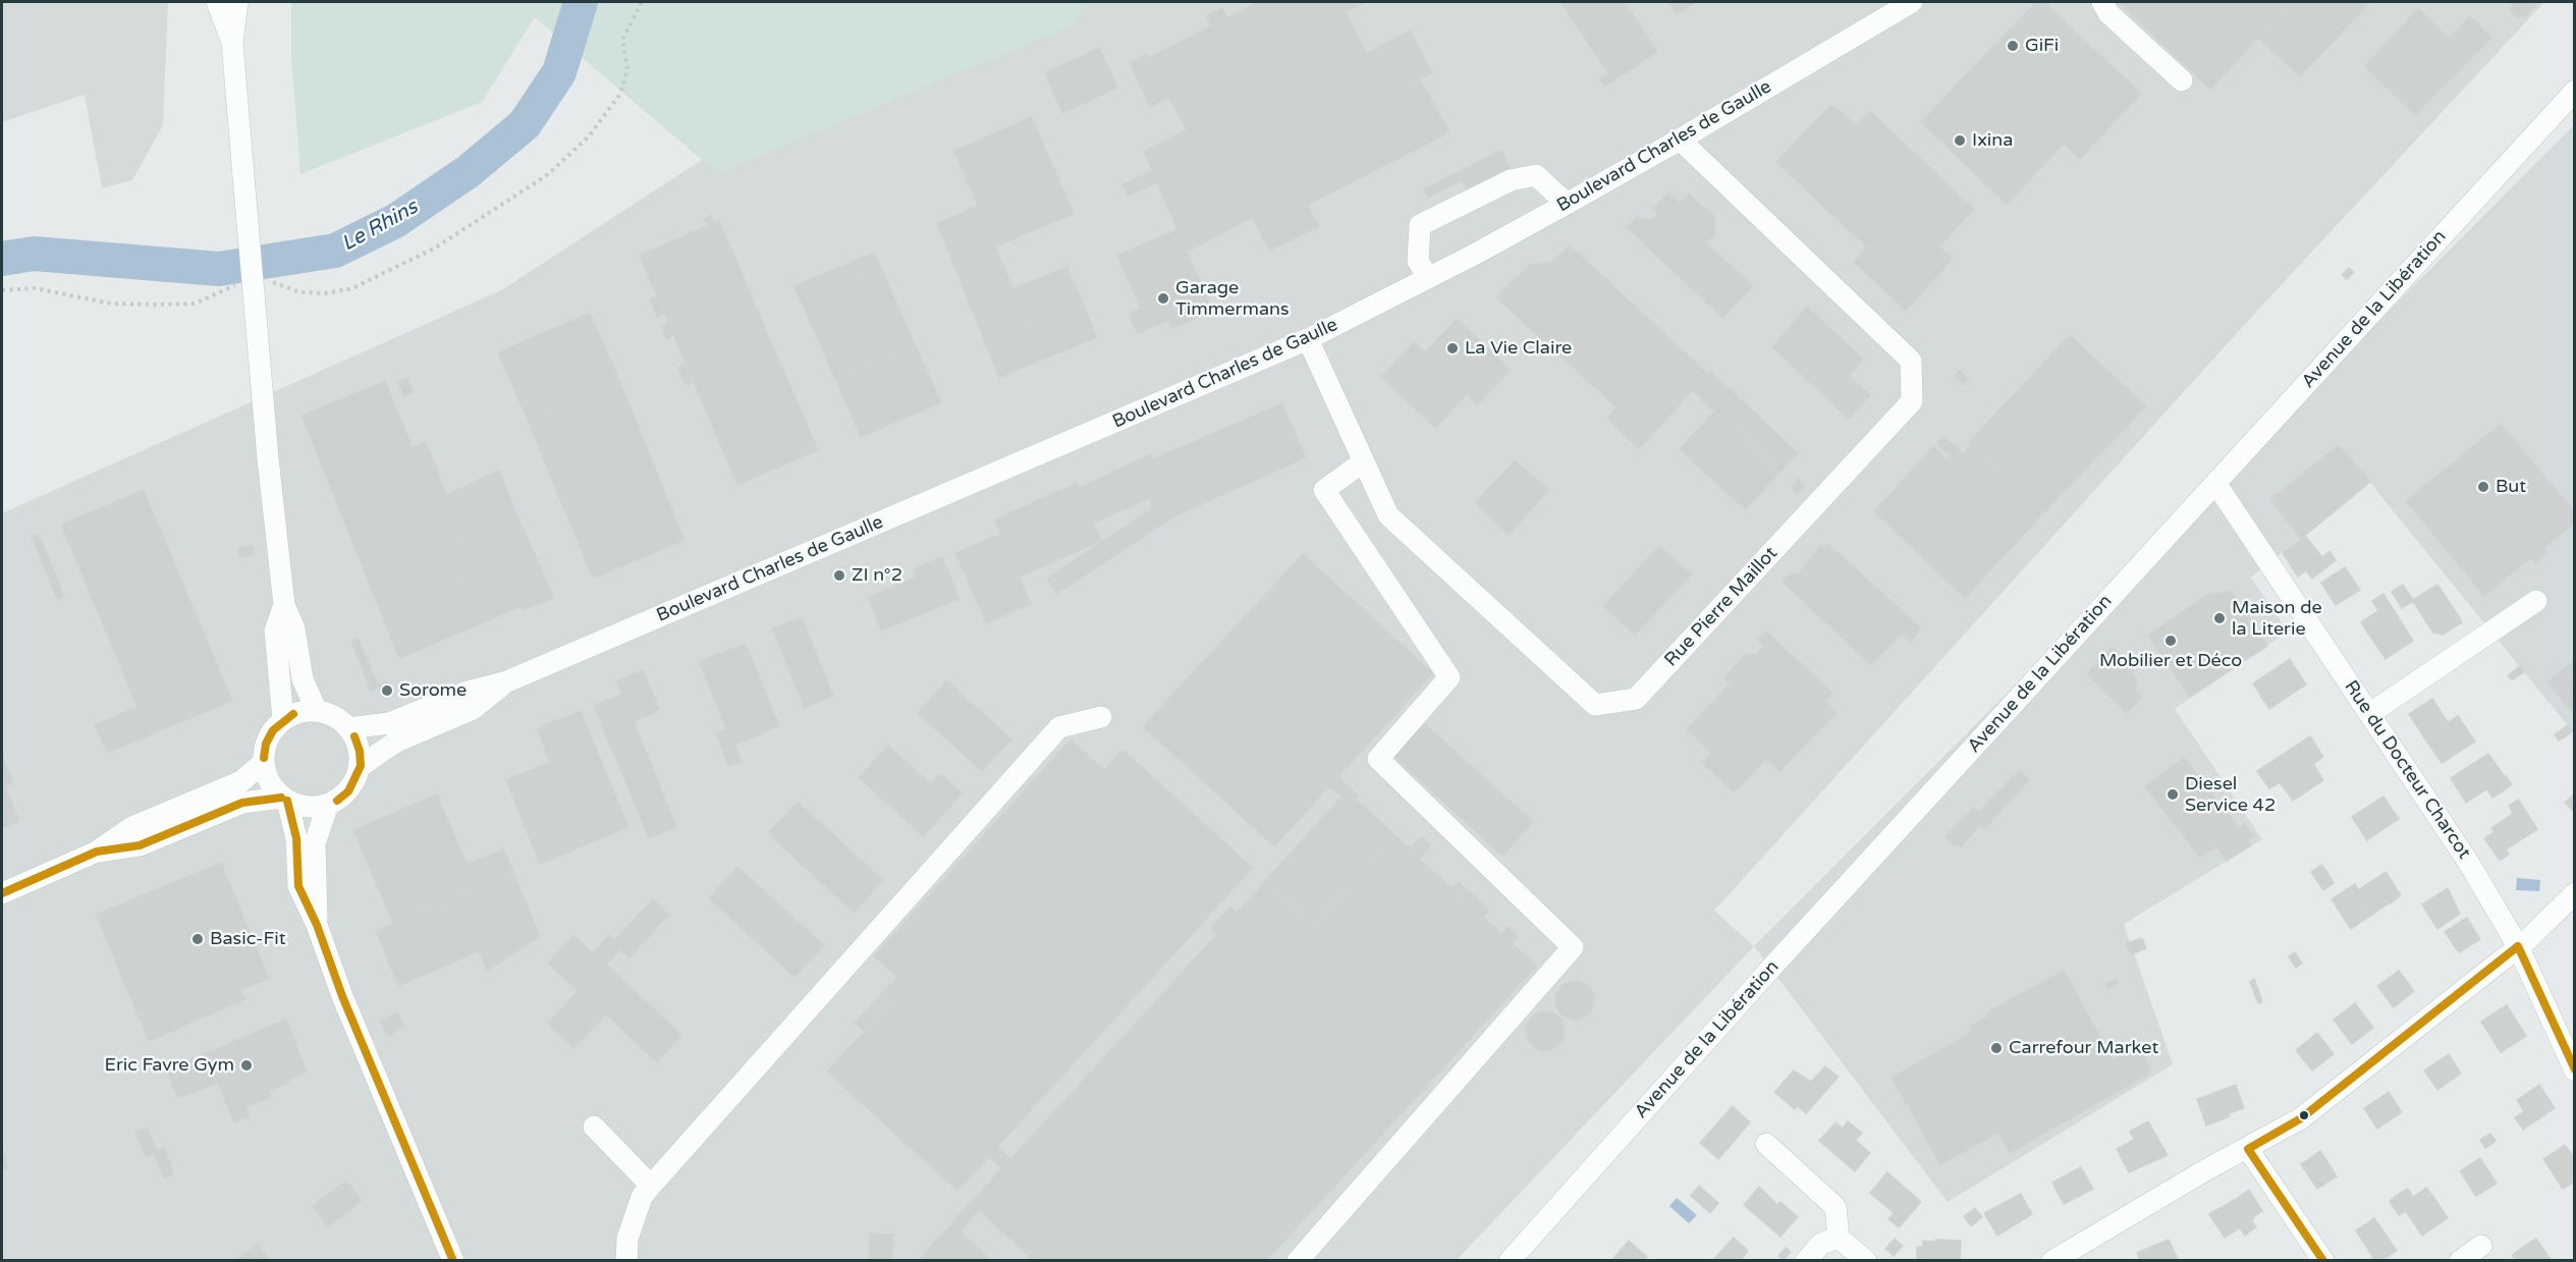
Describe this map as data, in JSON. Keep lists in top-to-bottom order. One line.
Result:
{"streets":{"street":["Boulevard Charles de Gaulle","Avenue de la Libération","Rue Pierre Maillot","Rue du Docteur Charcot"]},"crossings":[["Boulevard Charles de Gaulle","Rue Pierre Maillot"],["Avenue de la Libération","Rue du Docteur Charcot"]],"water":["Le Rhins"],"places":["GiFi","Ixina","Garage Timmermans","La Vie Claire","But","ZI n°2","Maison de la Literie","Mobilier et Déco","Sorome","Diesel Service 42","Basic-Fit","Carrefour Market","Eric Favre Gym"]}
